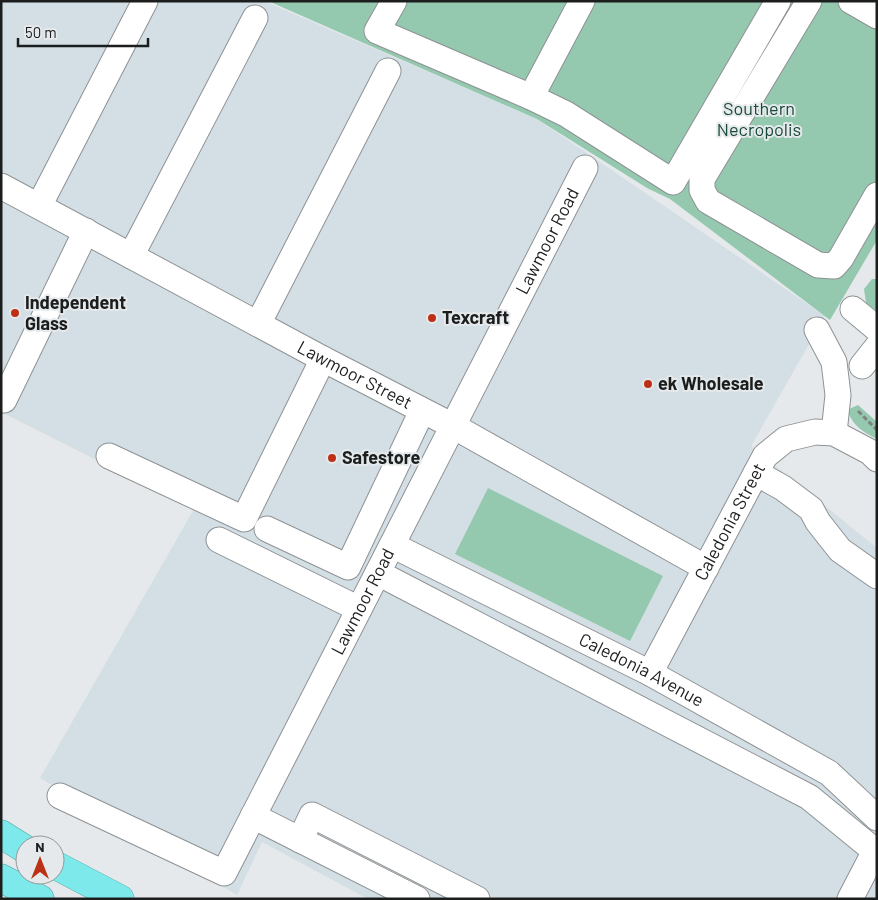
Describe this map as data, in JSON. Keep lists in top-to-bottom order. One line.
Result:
{"streets":{"street":["Lawmoor Road","Lawmoor Street","Caledonia Street","Caledonia Avenue"]},"crossings":[["Lawmoor Road","Lawmoor Street"],["Lawmoor Road","Caledonia Avenue"],["Lawmoor Street","Caledonia Street"],["Caledonia Street","Caledonia Avenue"]],"parks":["Southern Necropolis"],"places":["Independent Glass","Texcraft","ek Wholesale","Safestore"],"scale_bar":"50 m","north":"top"}
